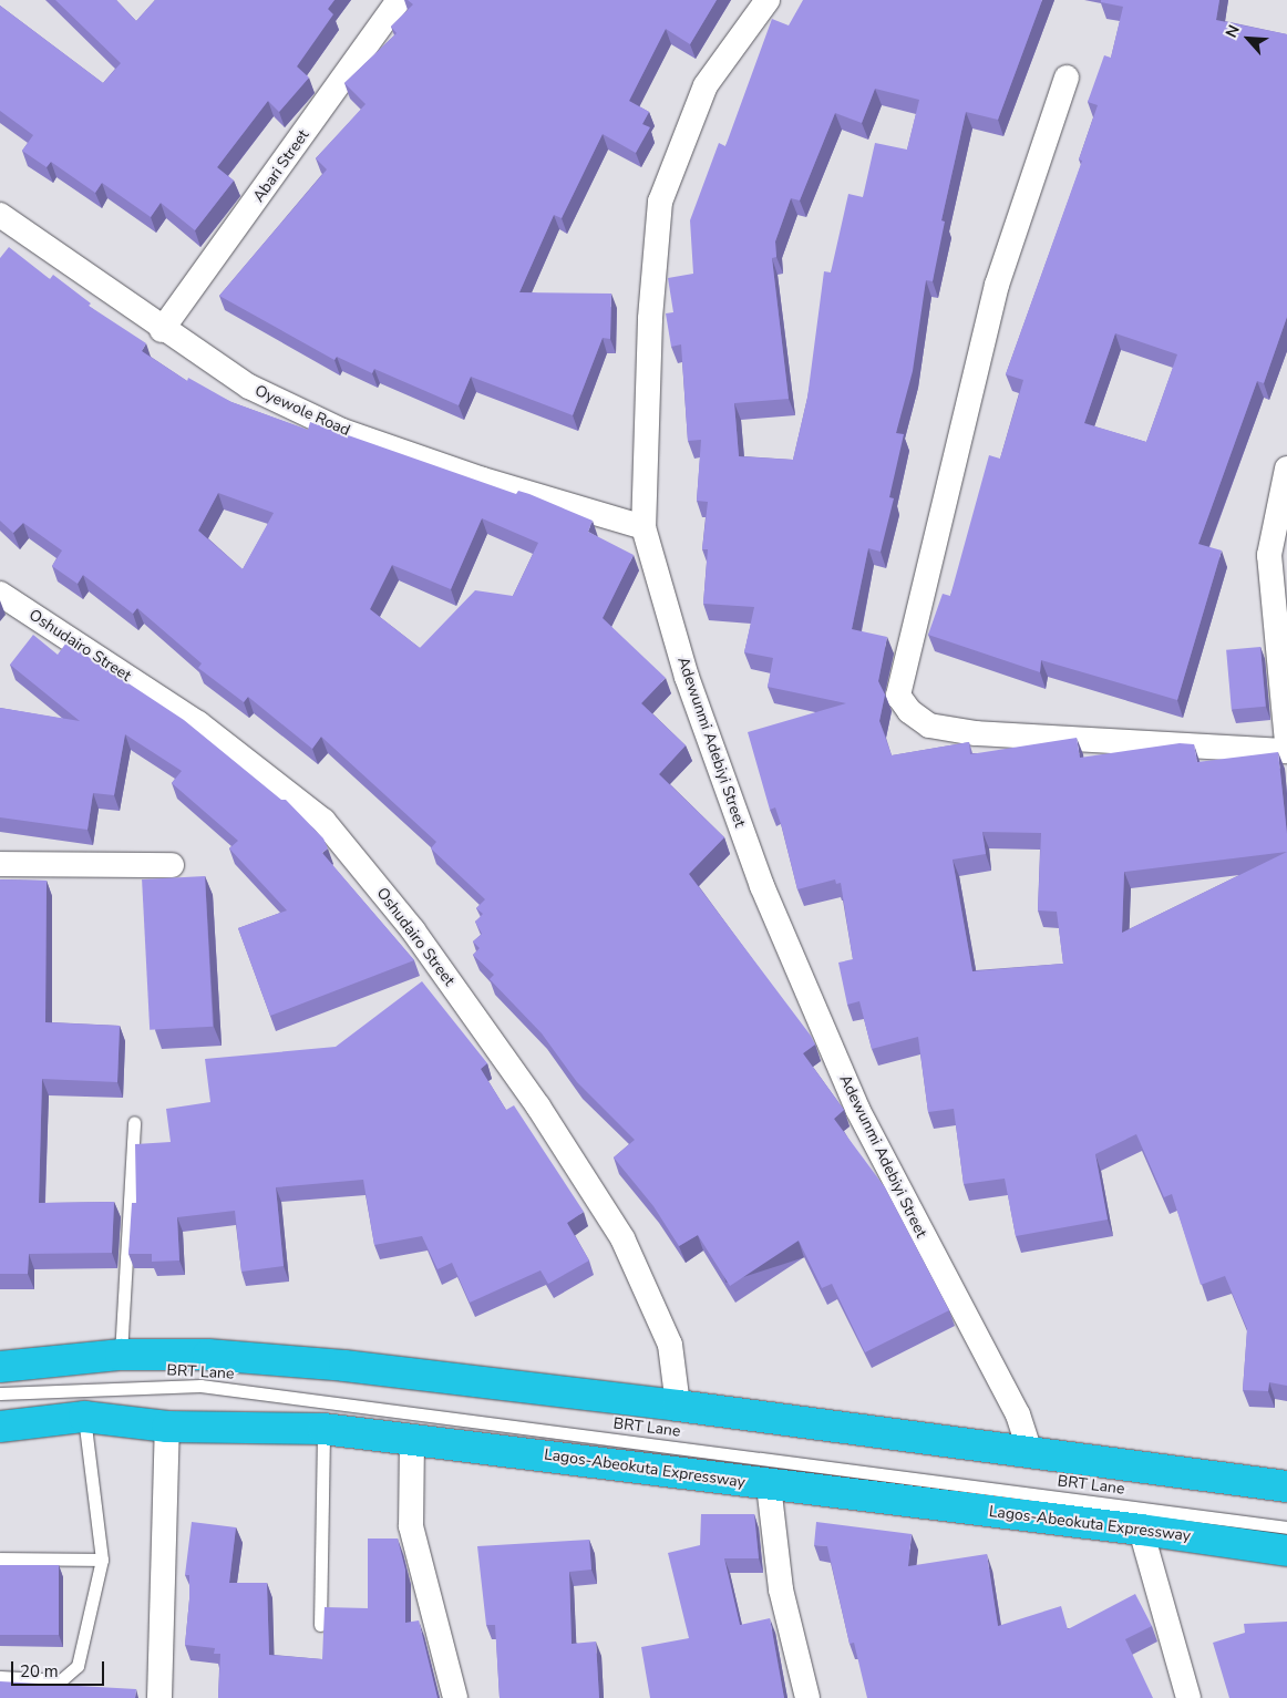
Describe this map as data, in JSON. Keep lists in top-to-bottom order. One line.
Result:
{"streets":{"highway":["Lagos-Abeokuta Expressway"],"street":["Abari Street","Oyewole Road","Oshudairo Street","Adewunmi Adebiyi Street"],"lane":["BRT Lane"]},"crossings":[["Abari Street","Oyewole Road"],["Oyewole Road","Adewunmi Adebiyi Street"]],"scale_bar":"20 m","north":"top left"}
